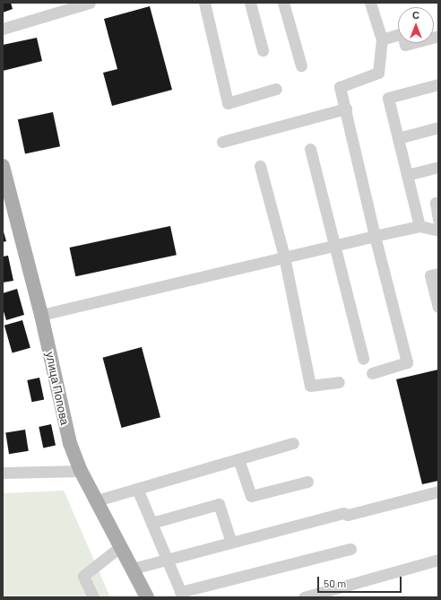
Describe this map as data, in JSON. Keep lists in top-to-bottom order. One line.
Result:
{"streets":{"main road":["улица Попова"]},"scale_bar":"50 m","north":"top"}
